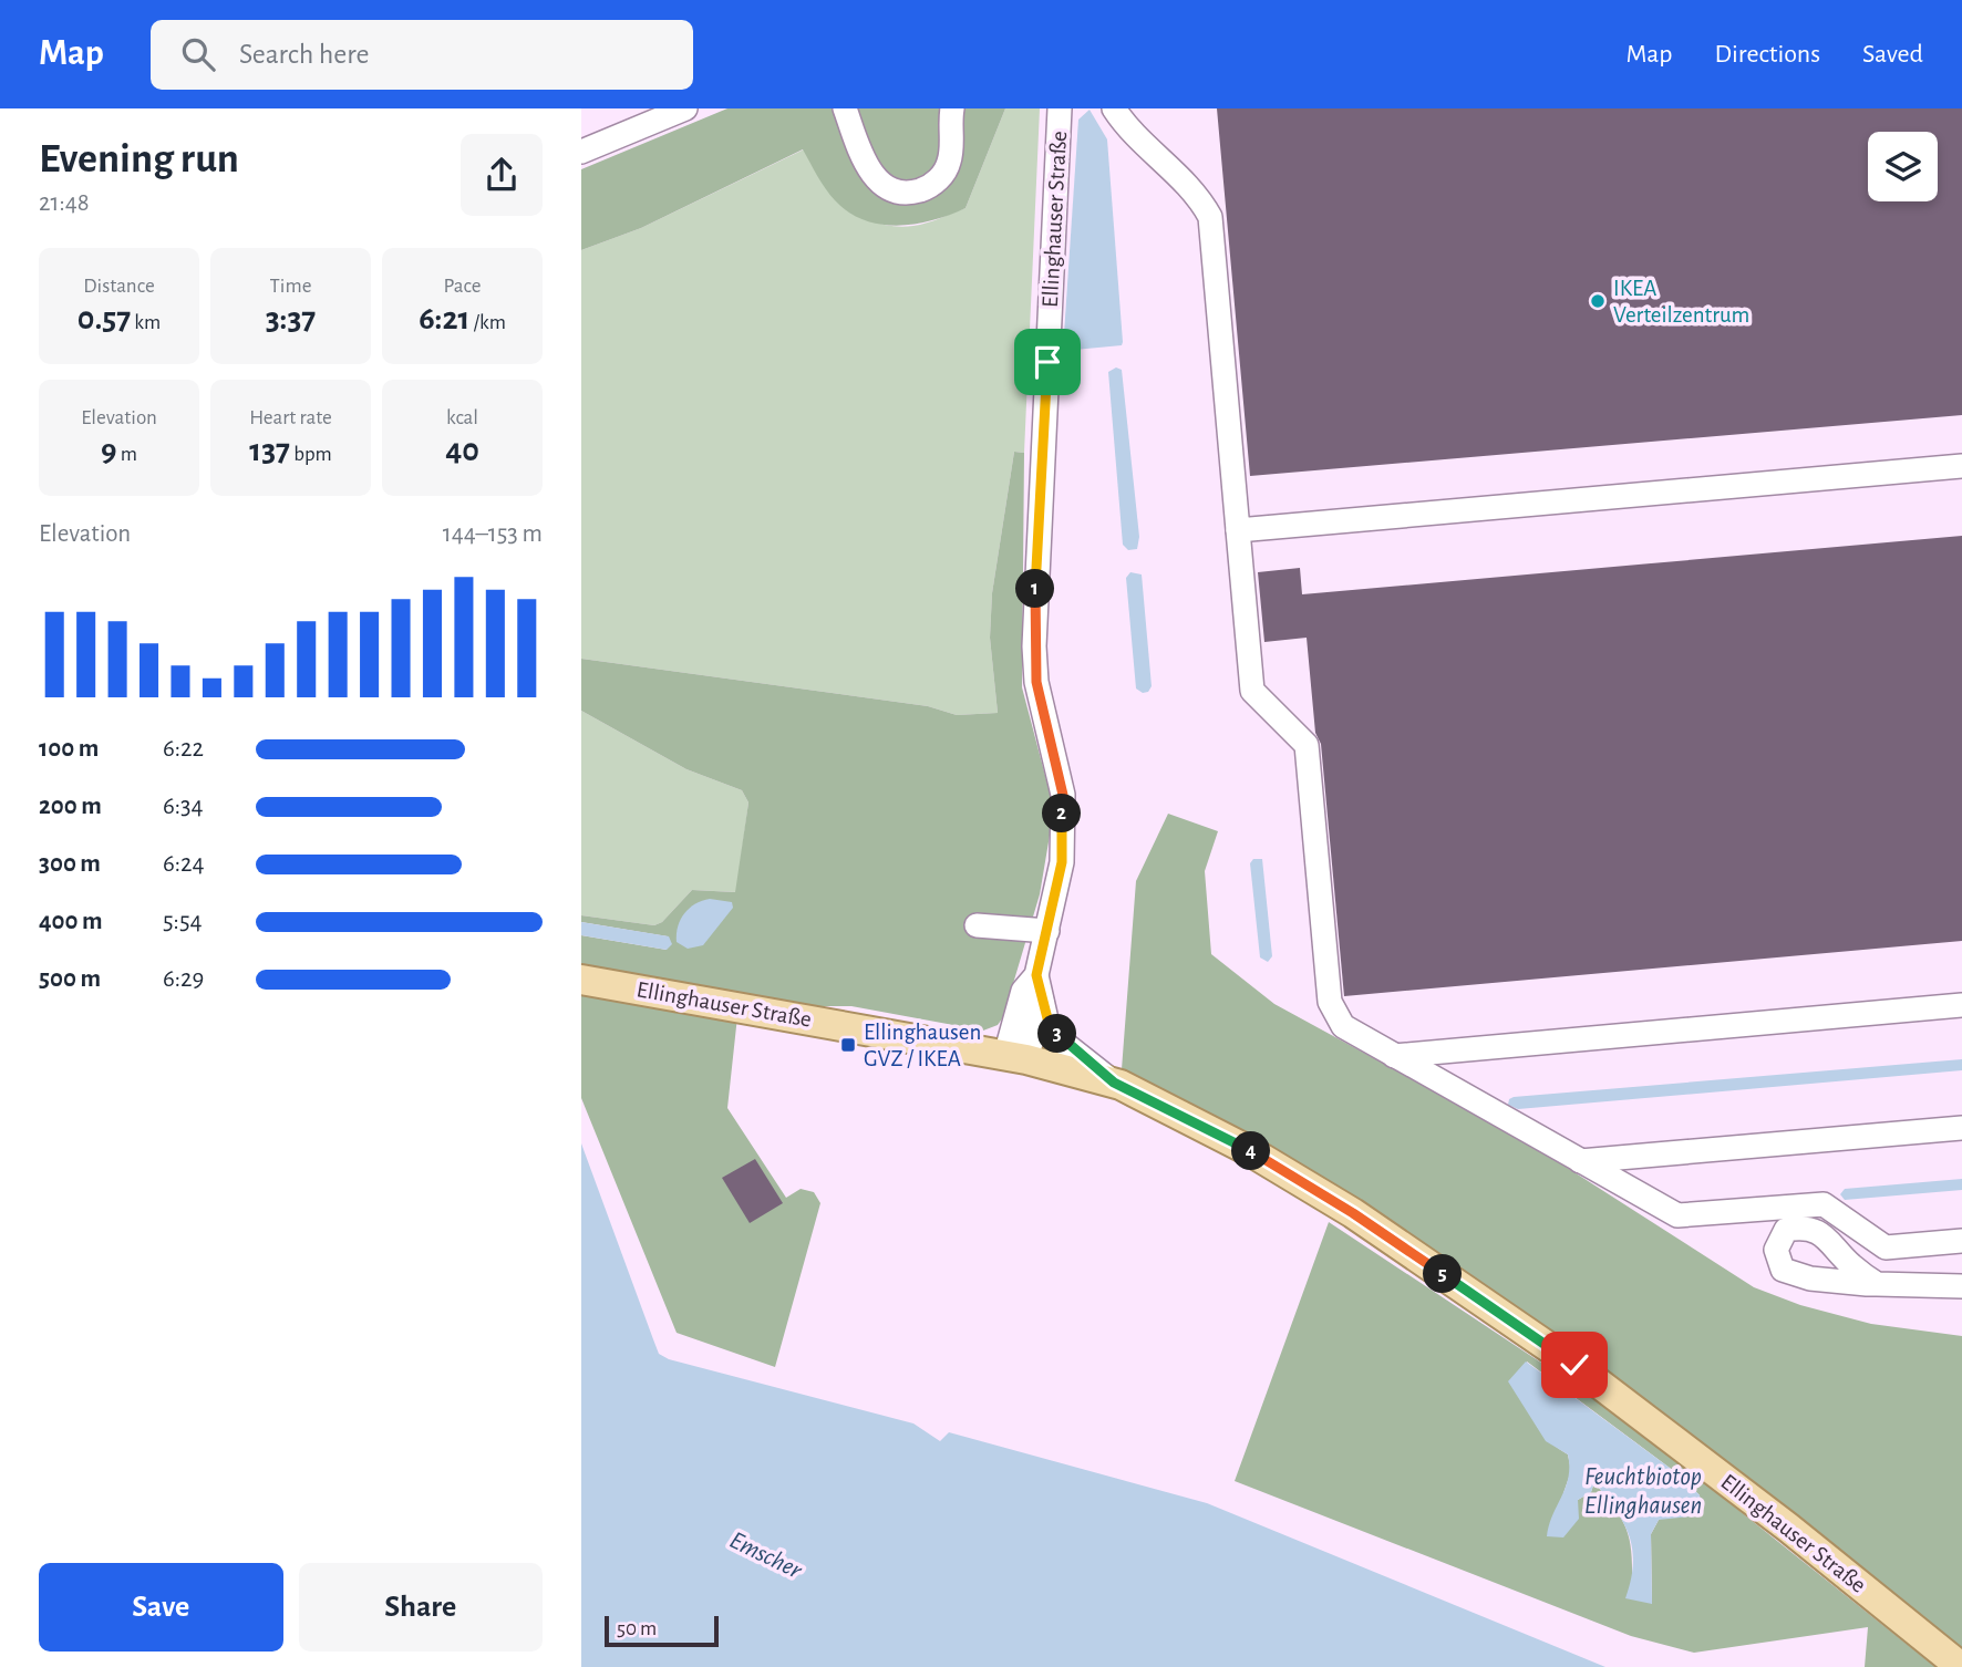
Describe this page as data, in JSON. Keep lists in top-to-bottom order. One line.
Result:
{"streets":{"main road":["Ellinghauser Straße"]},"water":["Feuchtbiotop Ellinghausen","Emscher"],"places":{"other":["IKEA Verteilzentrum"],"transit":["Ellinghausen GVZ / IKEA"]},"scale_bar":"50 m","page":{"header":"Map","search":"Search here","nav":["Map","Directions","Saved"],"heading":["Evening run","21:48"],"stats":[["Distance","0.57 km"],["Time","3:37"],["Pace","6:21 /km"],["Elevation","9 m"],["Heart rate","137 bpm"],["kcal","40"]],"chart":["Elevation","144–153 m"],"pins":["1","2","3","4","5"],"list":[{"name":"100 m","note":"6:22"},{"name":"200 m","note":"6:34"},{"name":"300 m","note":"6:24"},{"name":"400 m","note":"5:54"},{"name":"500 m","note":"6:29"}],"buttons":["Save","Share"],"scale":"50 m"}}
